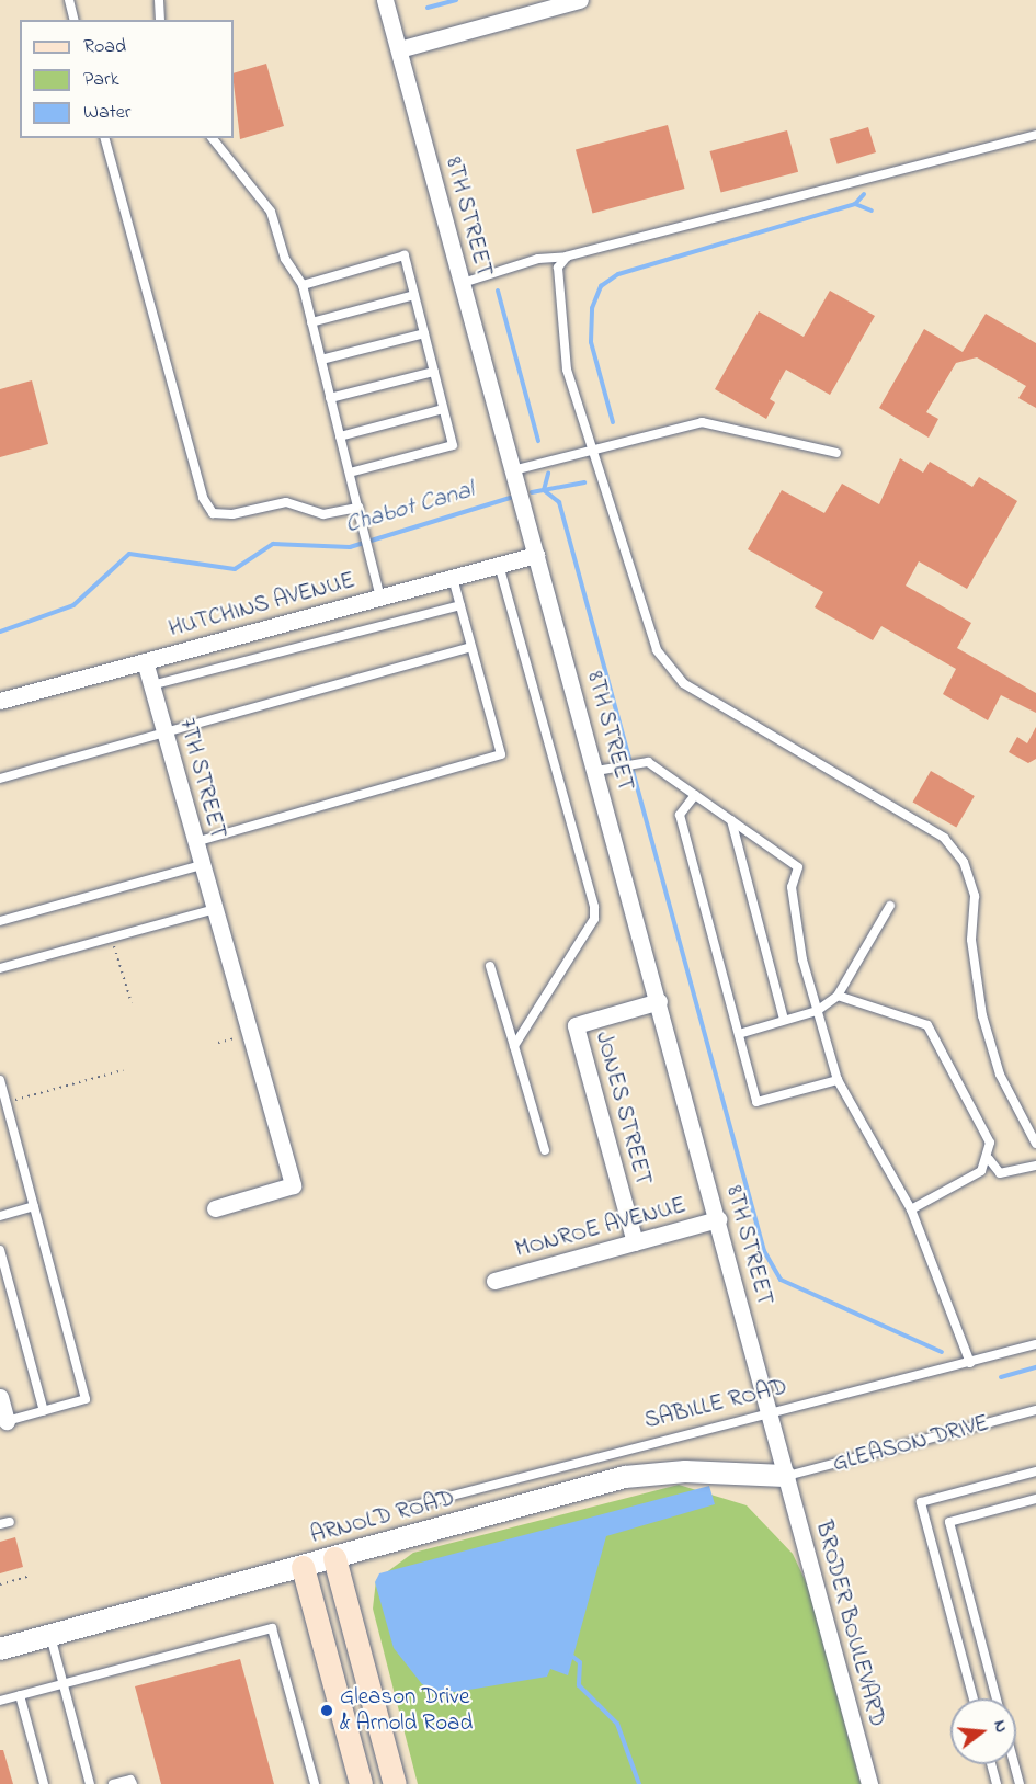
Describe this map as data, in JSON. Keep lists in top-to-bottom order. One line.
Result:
{"streets":{"street":["8TH STREET","HUTCHINS AVENUE","7TH STREET","JONES STREET","MONROE AVENUE","ARNOLD ROAD","BRODER BOULEVARD"],"lane":["SABILLE ROAD","GLEASON DRIVE"]},"crossings":[["8TH STREET","HUTCHINS AVENUE"],["8TH STREET","JONES STREET"],["8TH STREET","MONROE AVENUE"],["8TH STREET","SABILLE ROAD"],["8TH STREET","GLEASON DRIVE"],["8TH STREET","ARNOLD ROAD"],["8TH STREET","BRODER BOULEVARD"],["HUTCHINS AVENUE","7TH STREET"],["JONES STREET","MONROE AVENUE"],["GLEASON DRIVE","ARNOLD ROAD"],["GLEASON DRIVE","BRODER BOULEVARD"],["ARNOLD ROAD","BRODER BOULEVARD"]],"water":["Chabot Canal"],"places":["Gleason Drive & Arnold Road"],"legend":["Road","Park","Water"],"north":"right"}
